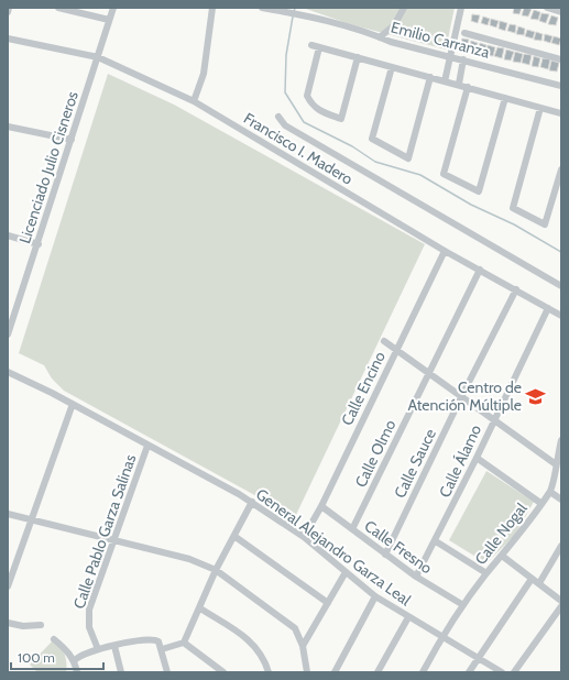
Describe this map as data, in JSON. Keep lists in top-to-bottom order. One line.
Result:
{"streets":{"street":["Emilio Carranza","Francisco I. Madero","Licenciado Julio Cisneros","Calle Encino","Calle Olmo","Calle Álamo","Calle Sauce","Calle Pablo Garza Salinas","Calle Nogal","General Alejandro Garza Leal","Calle Fresno"]},"crossings":[["Francisco I. Madero","Licenciado Julio Cisneros"],["Francisco I. Madero","Calle Encino"],["Francisco I. Madero","Calle Olmo"],["Francisco I. Madero","Calle Álamo"],["Francisco I. Madero","Calle Sauce"],["Calle Encino","General Alejandro Garza Leal"],["Calle Encino","Calle Fresno"],["Calle Olmo","Calle Fresno"],["Calle Álamo","Calle Fresno"],["Calle Sauce","Calle Fresno"],["Calle Pablo Garza Salinas","General Alejandro Garza Leal"],["Calle Nogal","General Alejandro Garza Leal"],["Calle Nogal","Calle Fresno"]],"places":{"school or university":["Centro de Atención Múltiple"]},"scale_bar":"100 m"}
